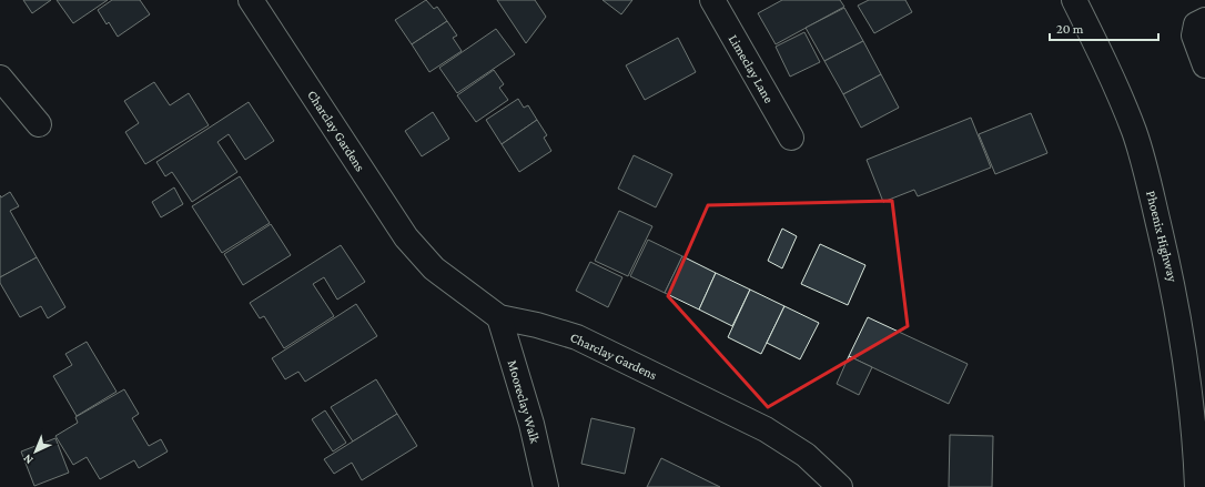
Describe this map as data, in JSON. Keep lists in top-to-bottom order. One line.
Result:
{"streets":{"street":["Limeclay Lane","Charclay Gardens","Phoenix Highway","Mooreclay Walk"]},"crossings":[["Charclay Gardens","Mooreclay Walk"]],"scale_bar":"20 m","north":"bottom left"}
